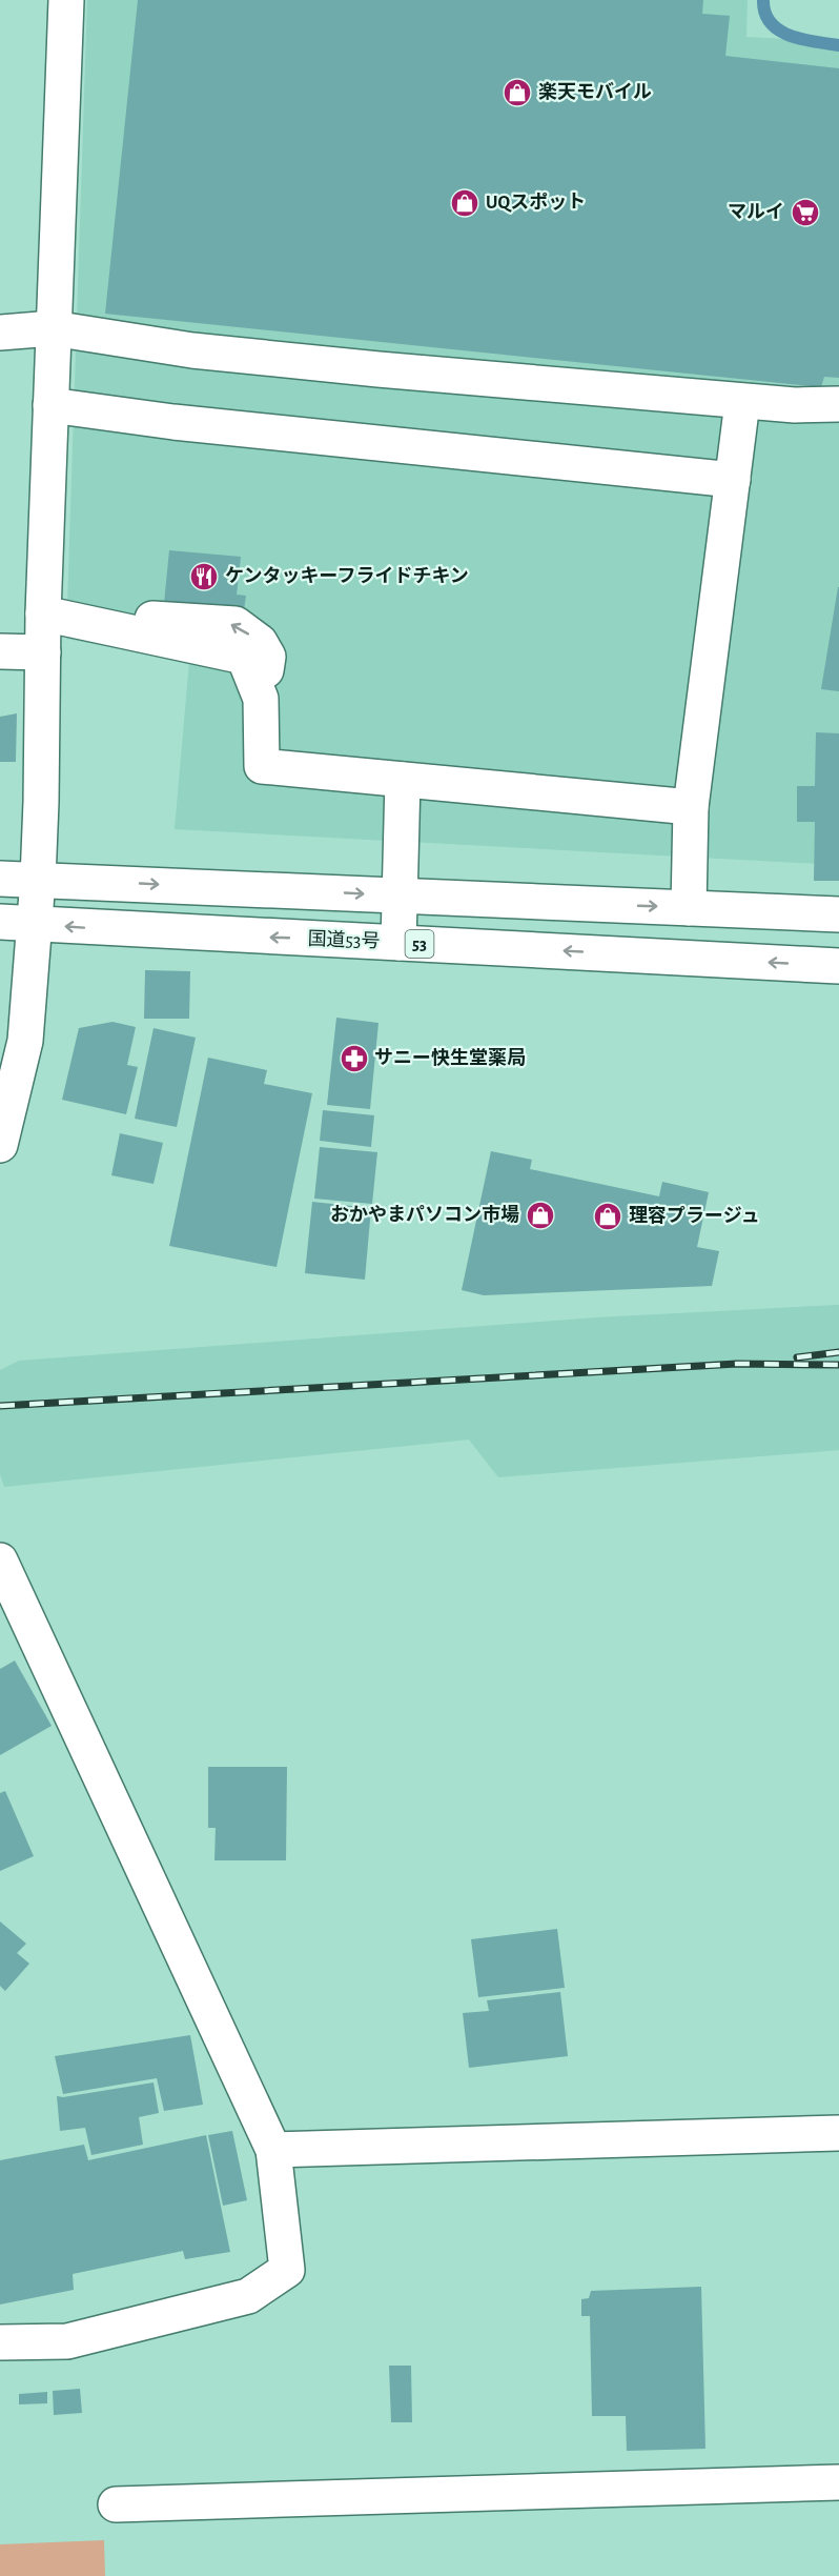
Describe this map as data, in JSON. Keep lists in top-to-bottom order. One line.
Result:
{"streets":{"main road":["国道53号","53"]},"places":{"shop":["楽天モバイル","UQスポット","おかやまパソコン市場","理容プラージュ"],"supermarket":["マルイ"],"restaurant":["ケンタッキーフライドチキン"],"pharmacy":["サニー快生堂薬局"]}}
